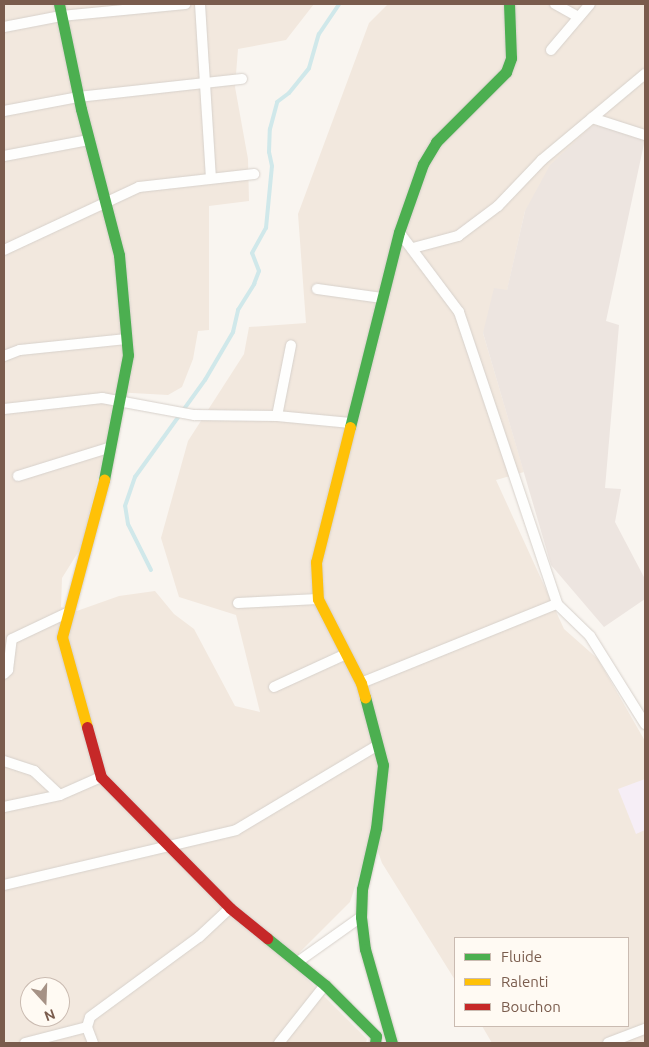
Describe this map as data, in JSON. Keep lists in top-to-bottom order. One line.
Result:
{"legend":["Fluide","Ralenti","Bouchon"],"north":"bottom"}
